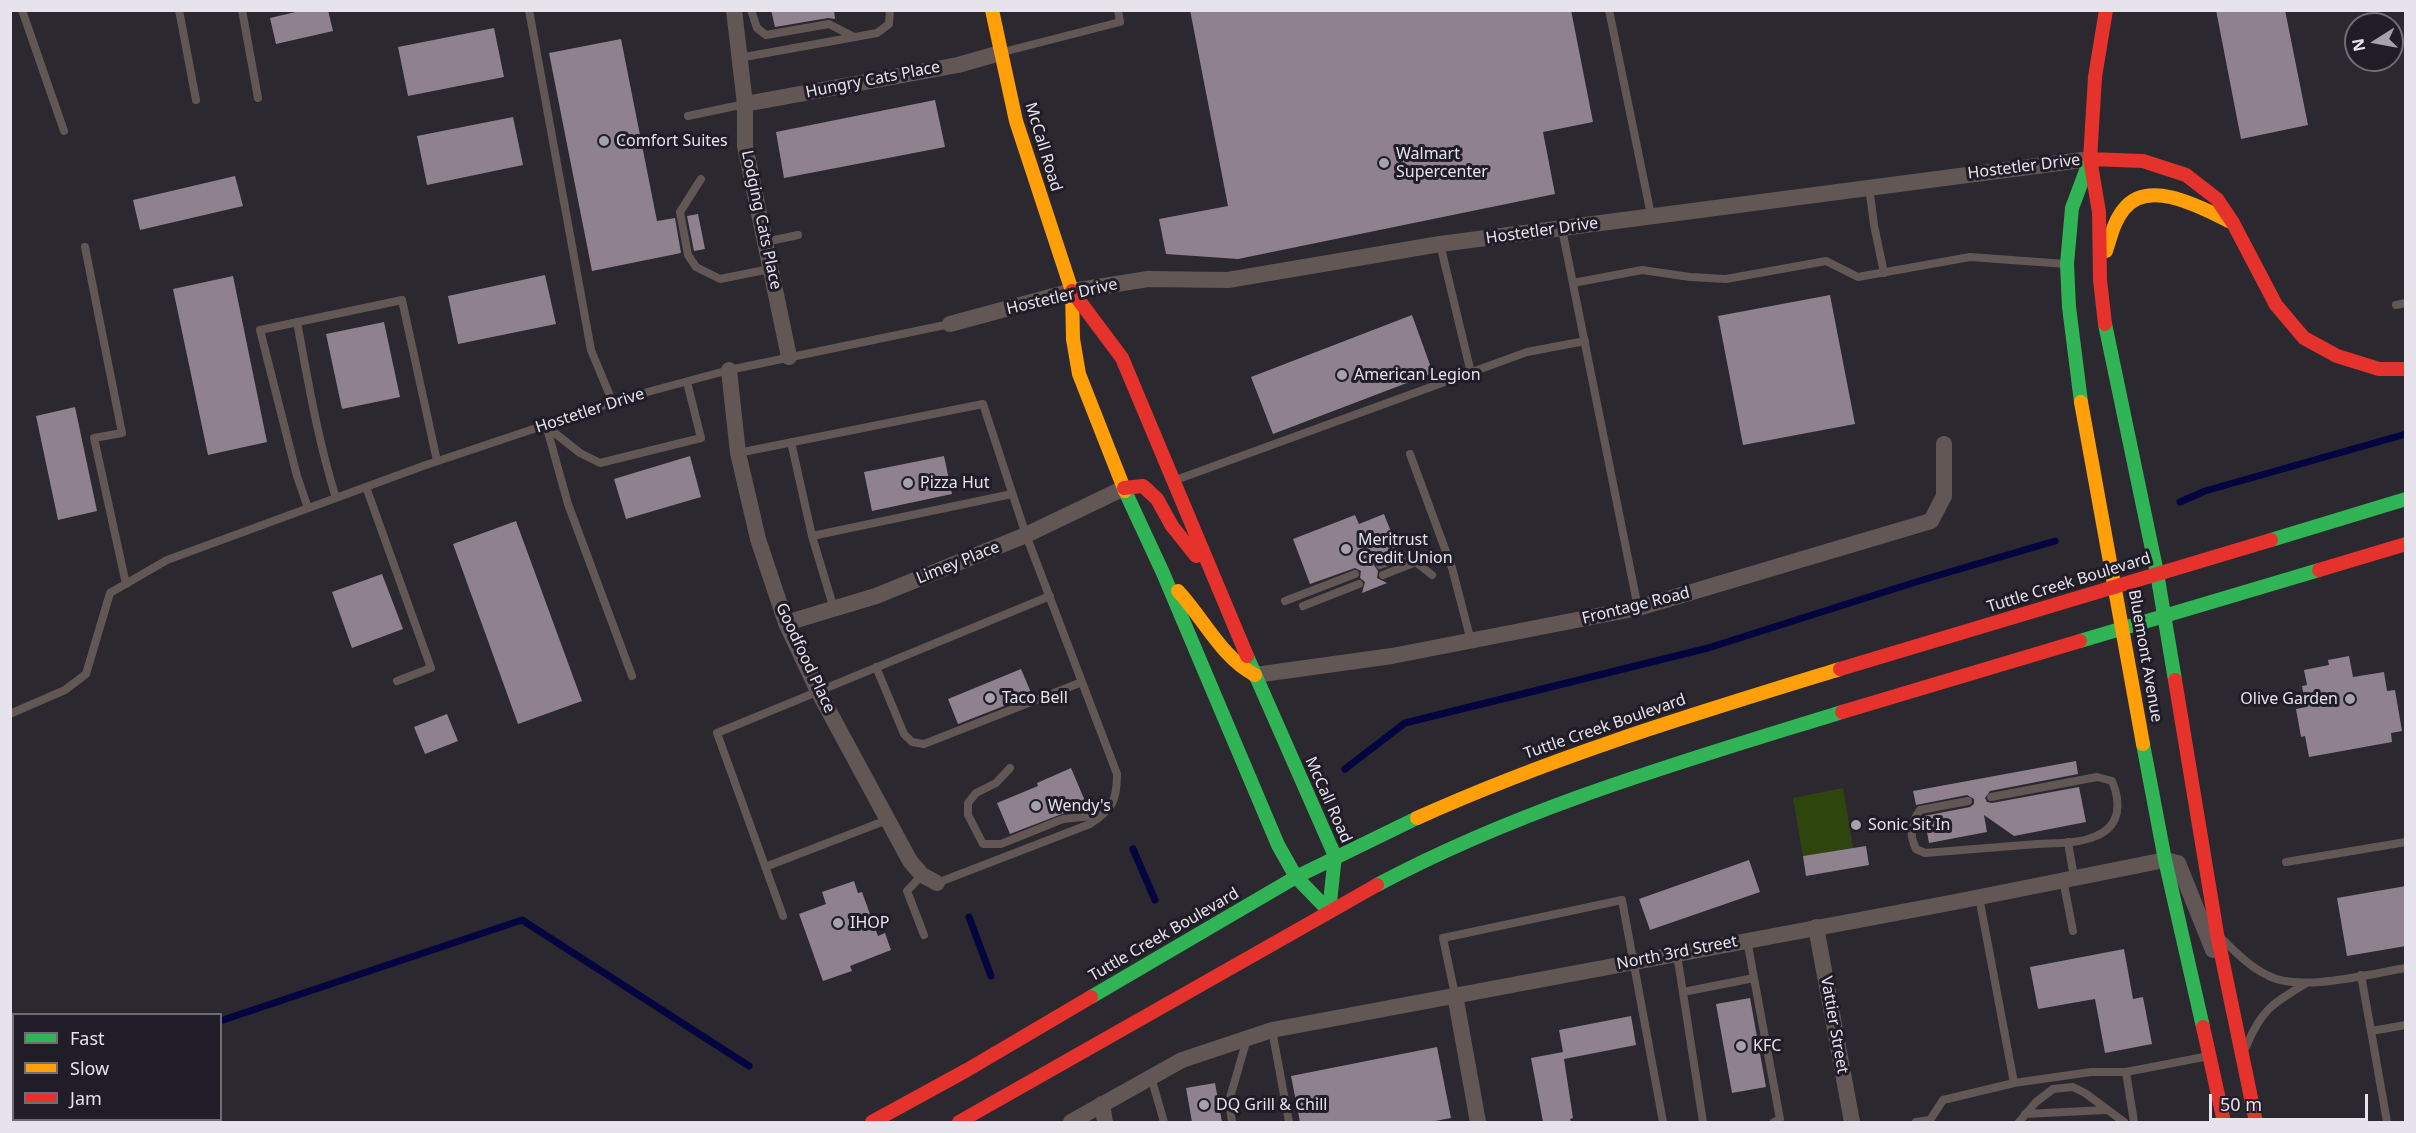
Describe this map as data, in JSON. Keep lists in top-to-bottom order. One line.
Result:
{"streets":{"main road":["McCall Road","Hostetler Drive","Tuttle Creek Boulevard","Bluemont Avenue"],"street":["Hungry Cats Place","Lodging Cats Place","Limey Place","Frontage Road","Goodfood Place","North 3rd Street","Vattier Street"]},"crossings":[["Hungry Cats Place","McCall Road"],["Hungry Cats Place","Lodging Cats Place"],["McCall Road","Hostetler Drive"],["McCall Road","Limey Place"],["McCall Road","Tuttle Creek Boulevard"],["McCall Road","Frontage Road"],["Hostetler Drive","Lodging Cats Place"],["Hostetler Drive","Bluemont Avenue"],["Hostetler Drive","Goodfood Place"],["Limey Place","Goodfood Place"],["Tuttle Creek Boulevard","Bluemont Avenue"],["Bluemont Avenue","North 3rd Street"],["North 3rd Street","Vattier Street"]],"places":["Comfort Suites","Walmart Supercenter","American Legion","Pizza Hut","Meritrust Credit Union","Taco Bell","Olive Garden","Wendy's","Sonic Sit In","IHOP","KFC","DQ Grill & Chill"],"legend":["Fast","Slow","Jam"],"scale_bar":"50 m","north":"left"}
